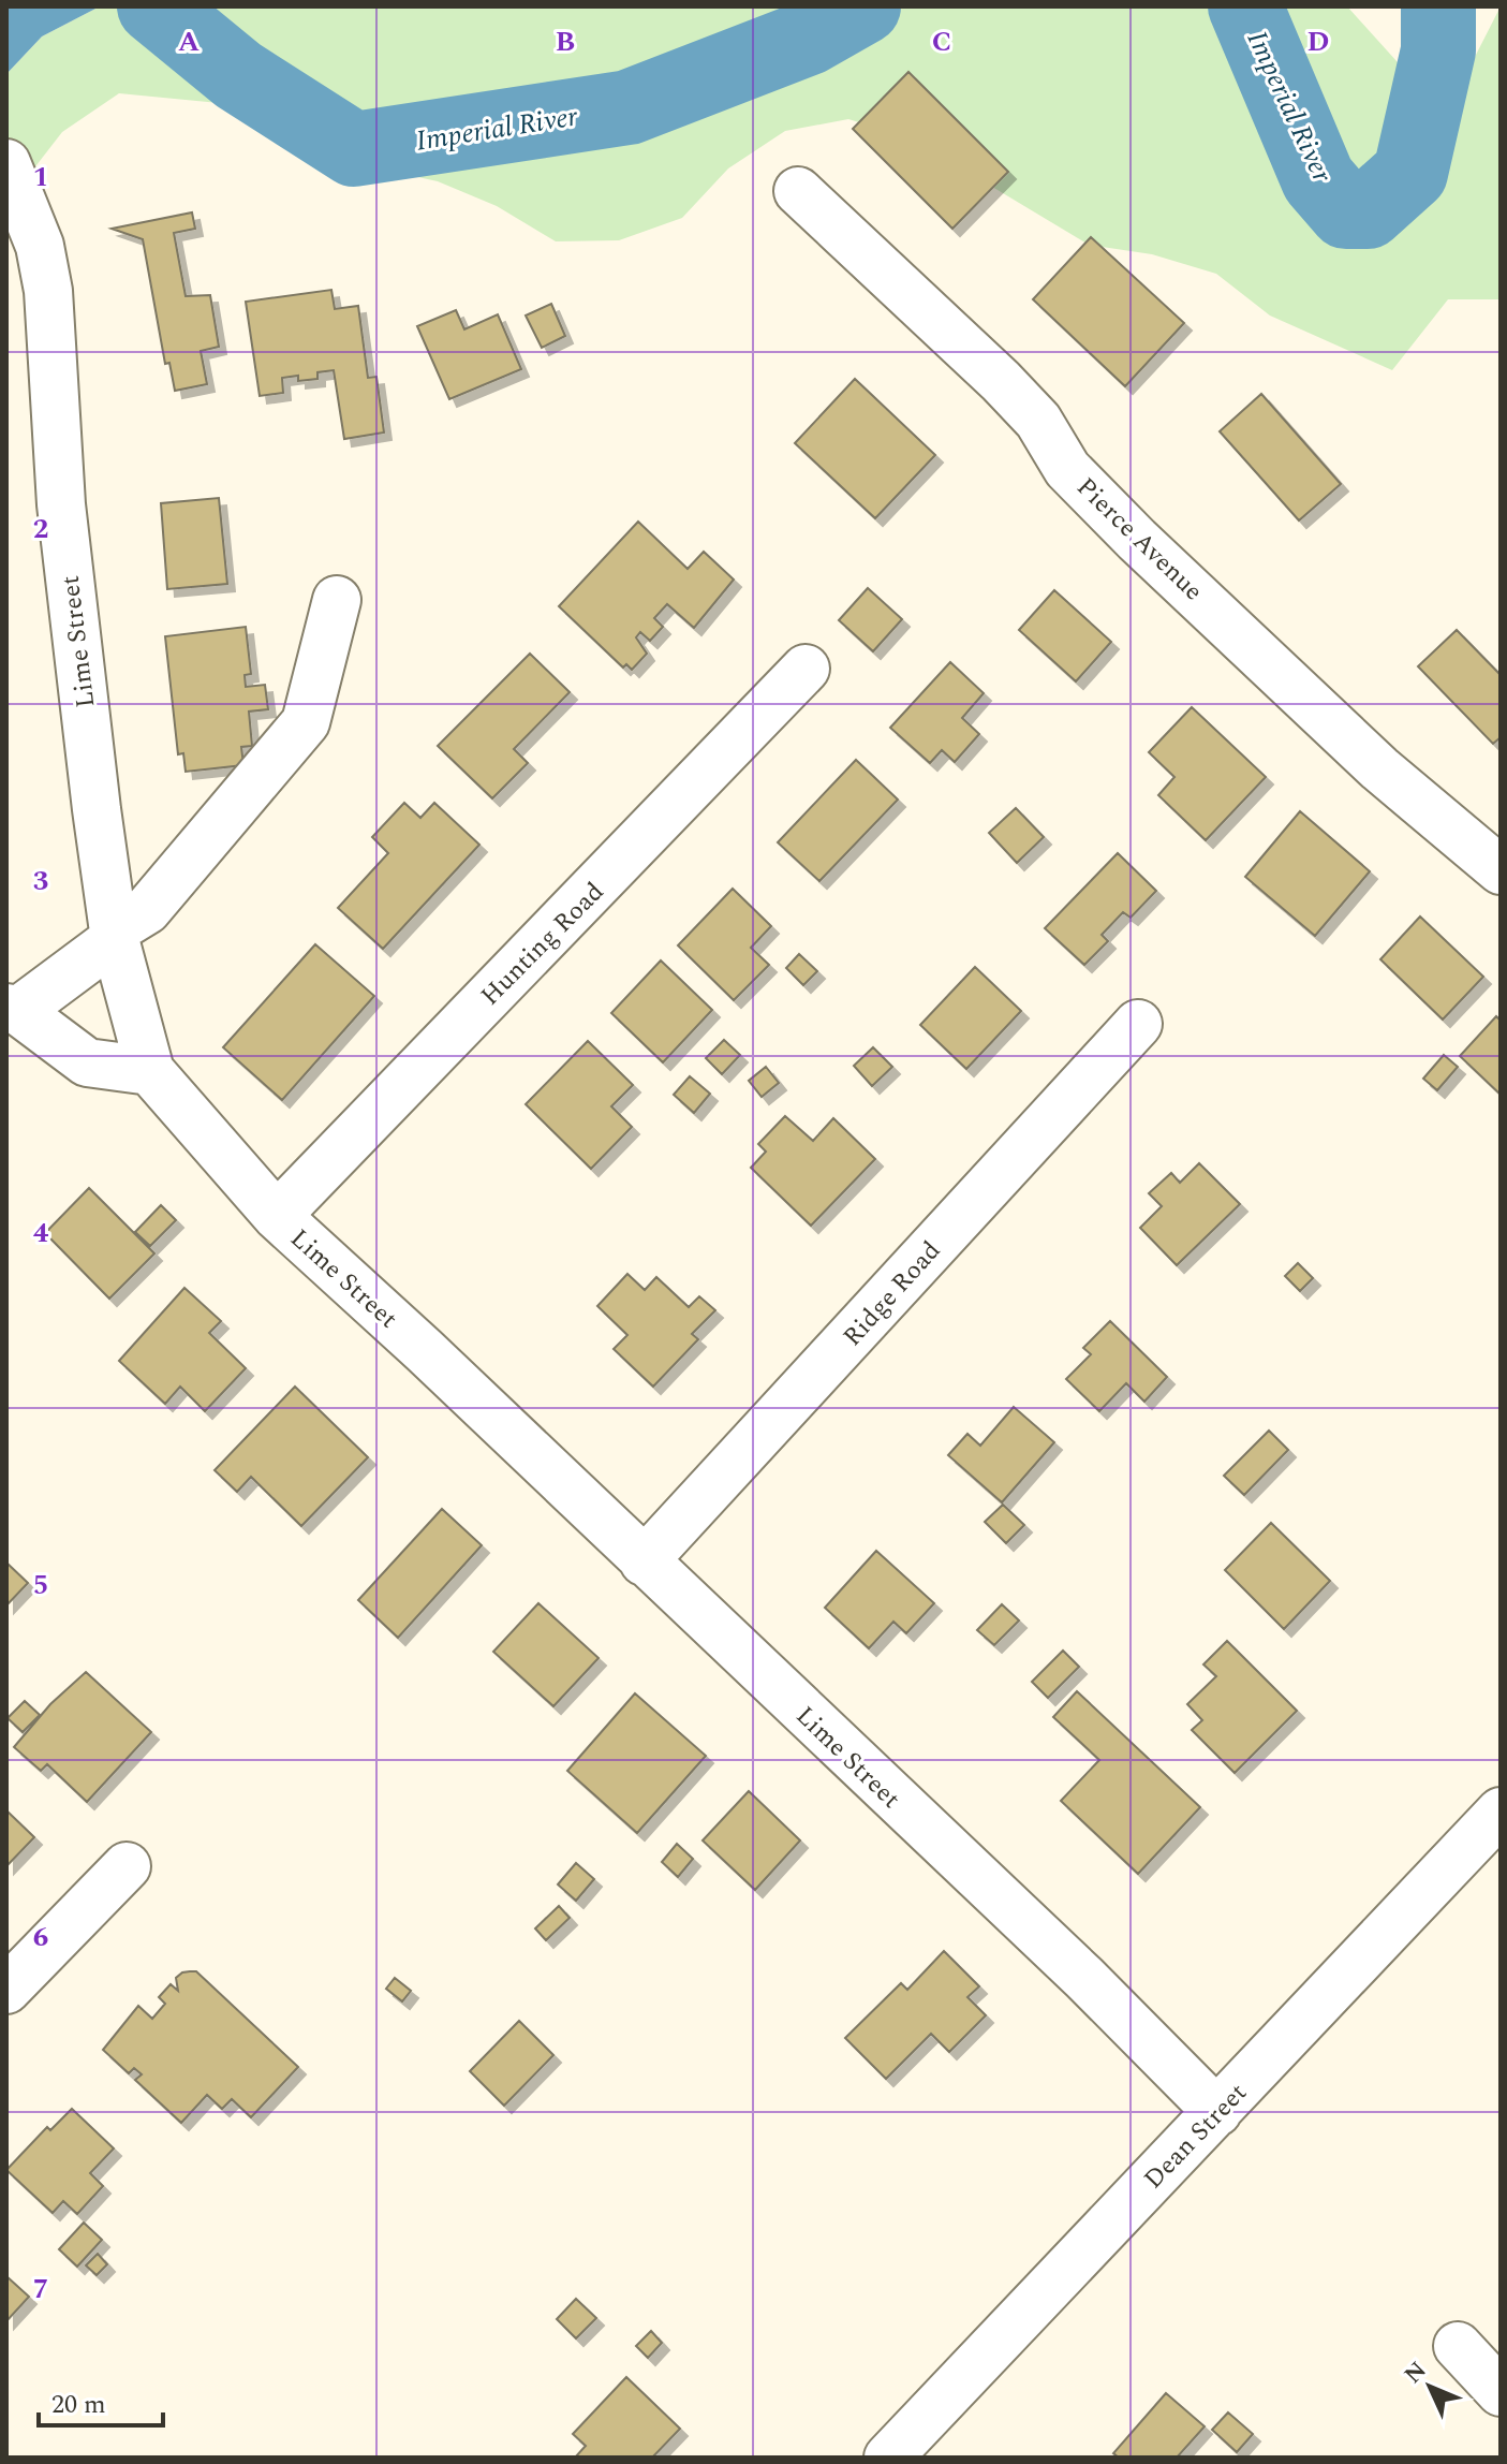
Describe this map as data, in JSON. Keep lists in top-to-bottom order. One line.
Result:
{"streets":{"street":["Pierce Avenue","Lime Street","Hunting Road","Ridge Road","Dean Street"]},"crossings":[["Lime Street","Hunting Road"],["Lime Street","Ridge Road"],["Lime Street","Dean Street"]],"water":["Imperial River"],"scale_bar":"20 m","north":"top left","grid":{"columns":["A","B","C","D"],"rows":["1","2","3","4","5","6","7"]}}
